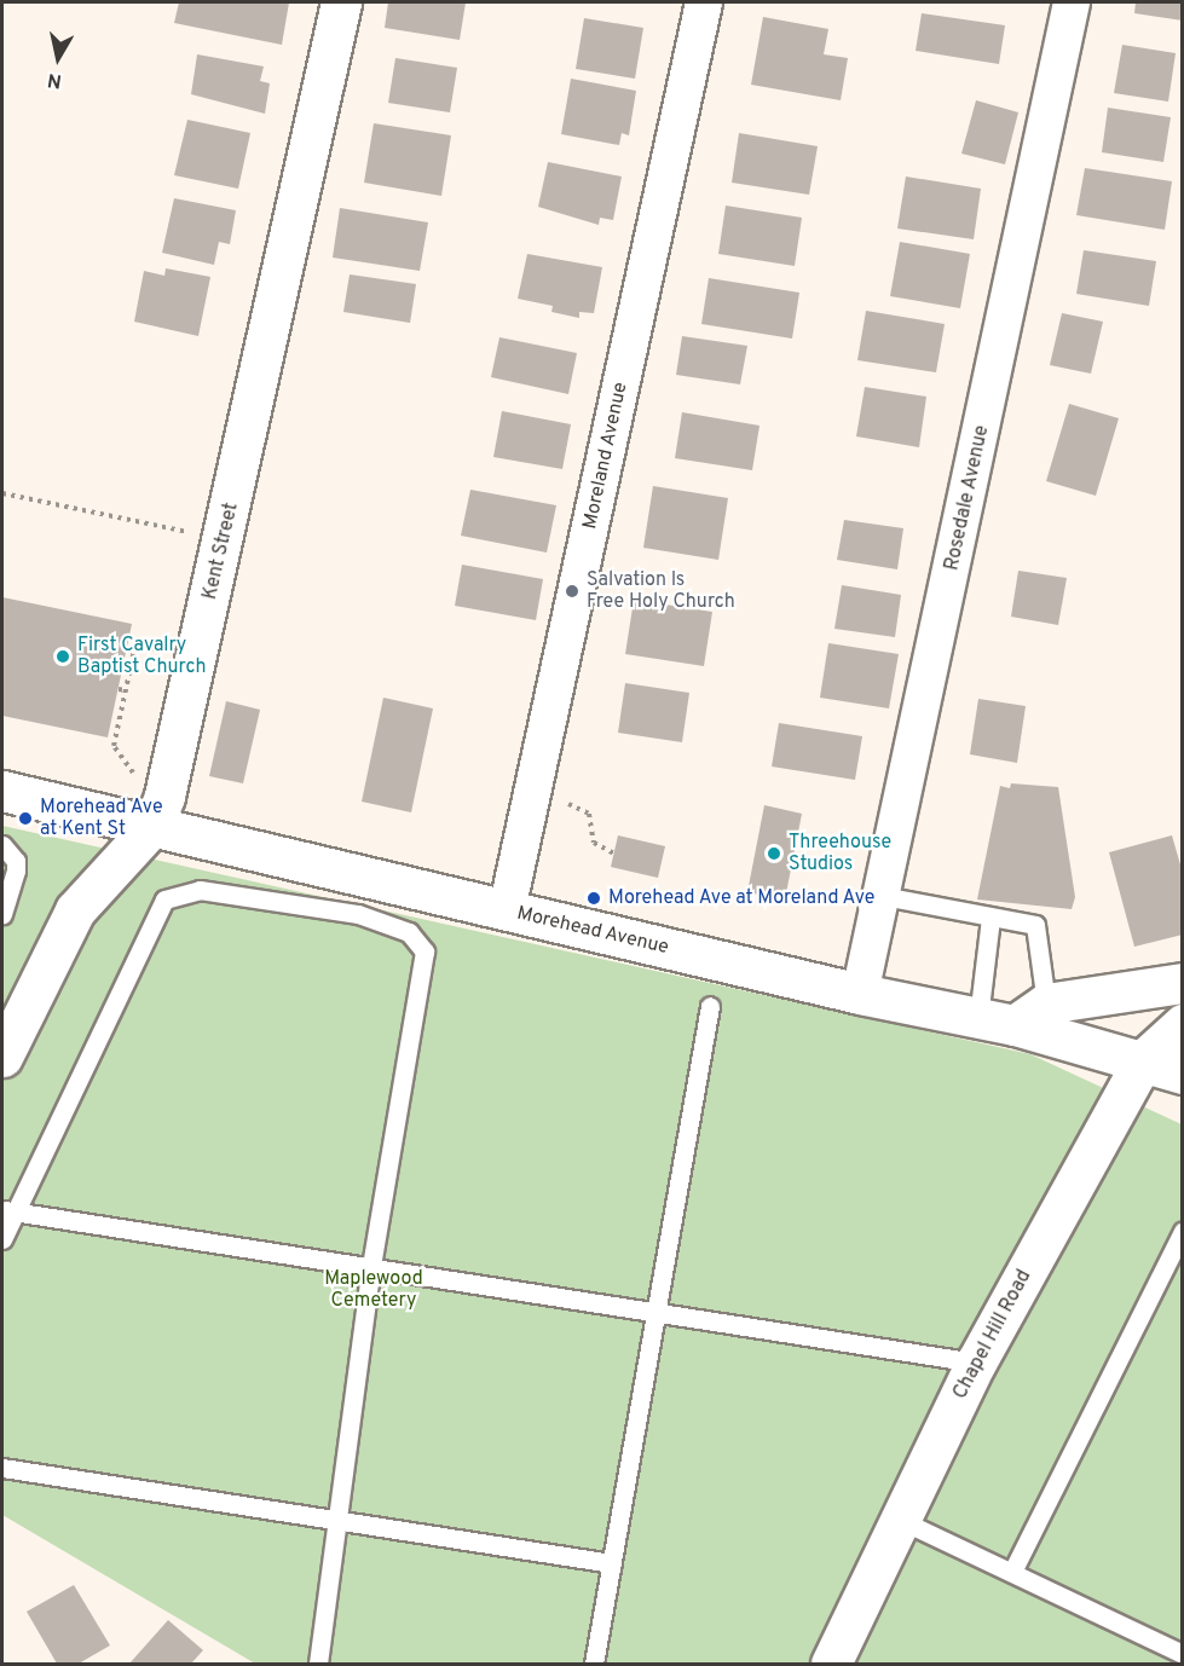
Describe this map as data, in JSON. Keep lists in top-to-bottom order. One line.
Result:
{"streets":{"street":["Moreland Avenue","Rosedale Avenue","Kent Street","Morehead Avenue","Chapel Hill Road"]},"crossings":[["Moreland Avenue","Morehead Avenue"],["Rosedale Avenue","Morehead Avenue"],["Kent Street","Morehead Avenue"],["Morehead Avenue","Chapel Hill Road"]],"parks":["Maplewood Cemetery"],"places":["Salvation Is Free Holy Church","First Cavalry Baptist Church","Morehead Ave at Kent St","Threehouse Studios","Morehead Ave at Moreland Ave"],"north":"bottom"}
